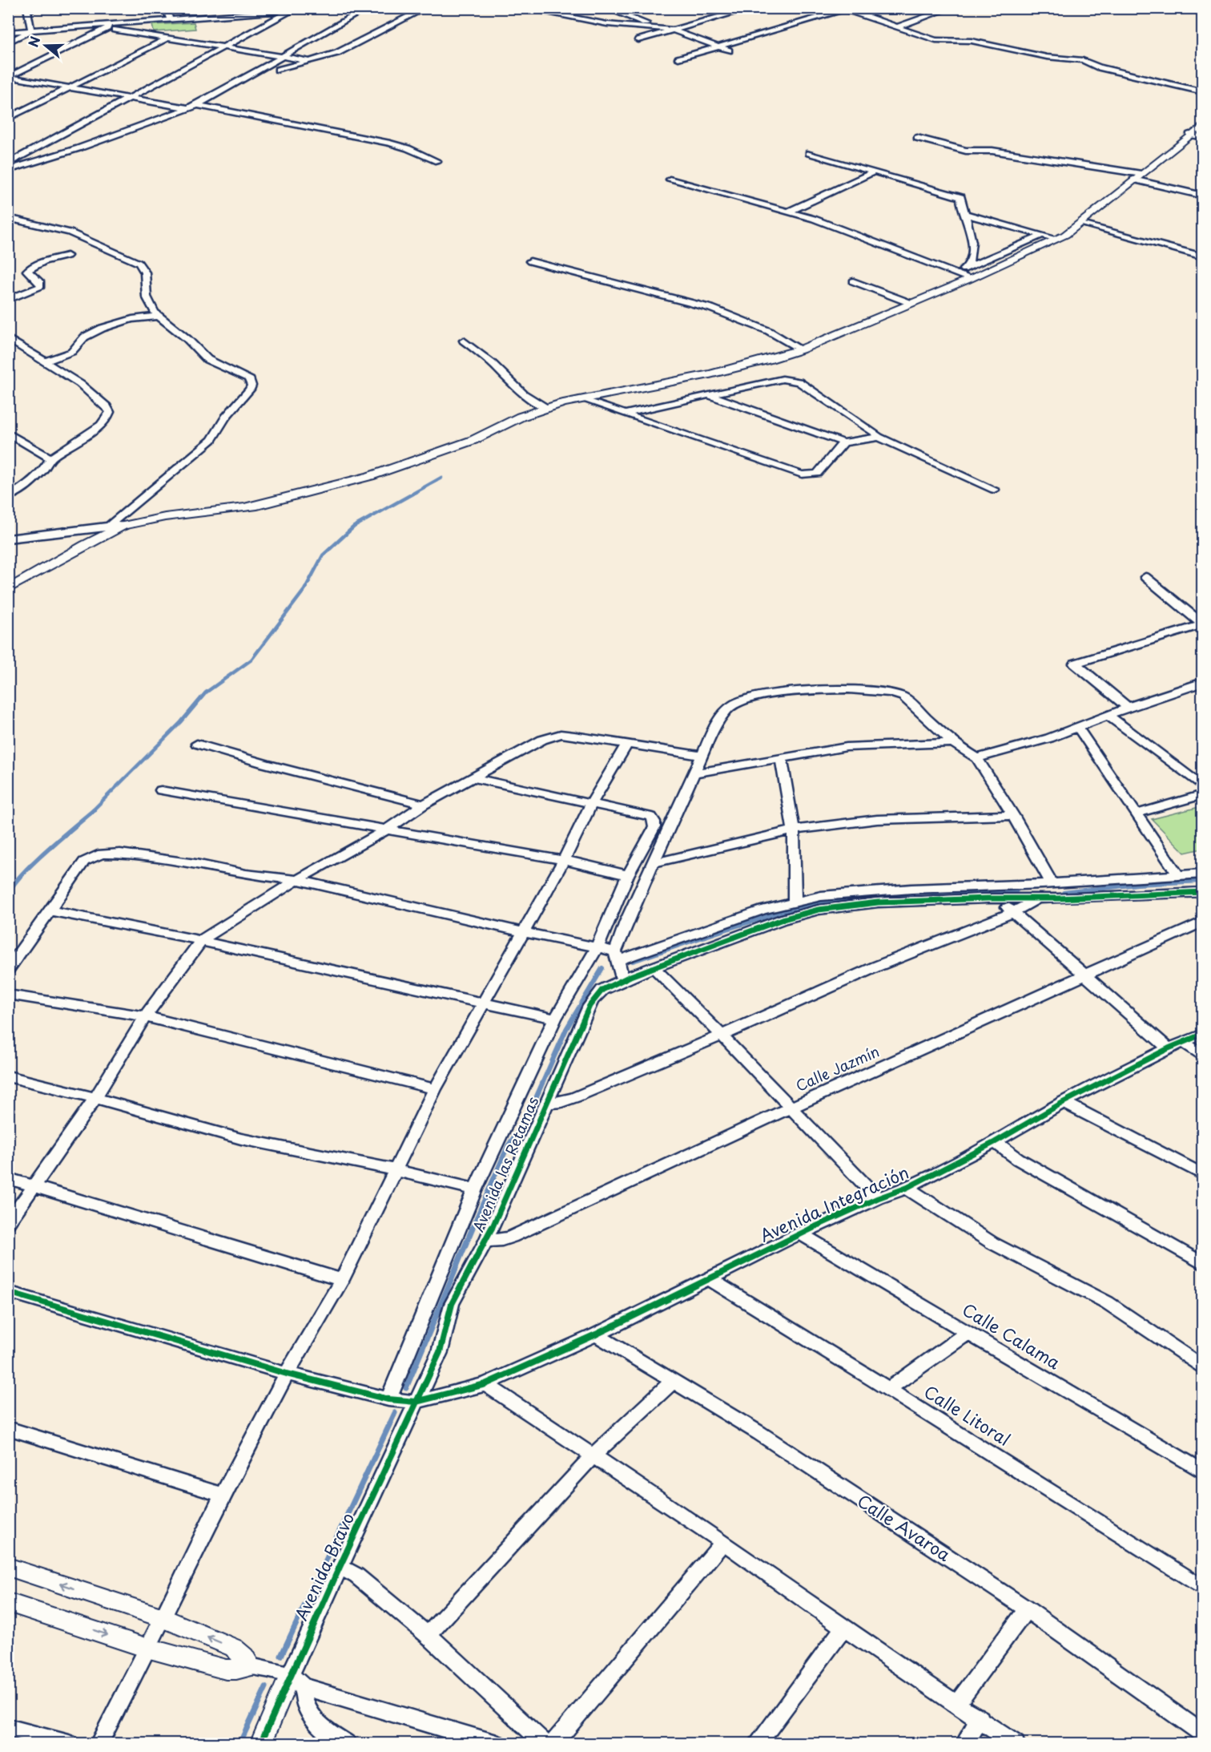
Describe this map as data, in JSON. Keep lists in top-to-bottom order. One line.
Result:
{"streets":{"street":["Calle Jazmín","Avenida las Retamas","Avenida Integración","Calle Calama","Calle Litoral","Calle Avaroa","Avenida Bravo"]},"crossings":[["Calle Jazmín","Avenida las Retamas"],["Avenida las Retamas","Avenida Integración"],["Avenida las Retamas","Avenida Bravo"],["Avenida Integración","Calle Calama"],["Avenida Integración","Calle Litoral"],["Avenida Integración","Calle Avaroa"],["Avenida Integración","Avenida Bravo"]],"north":"left"}
